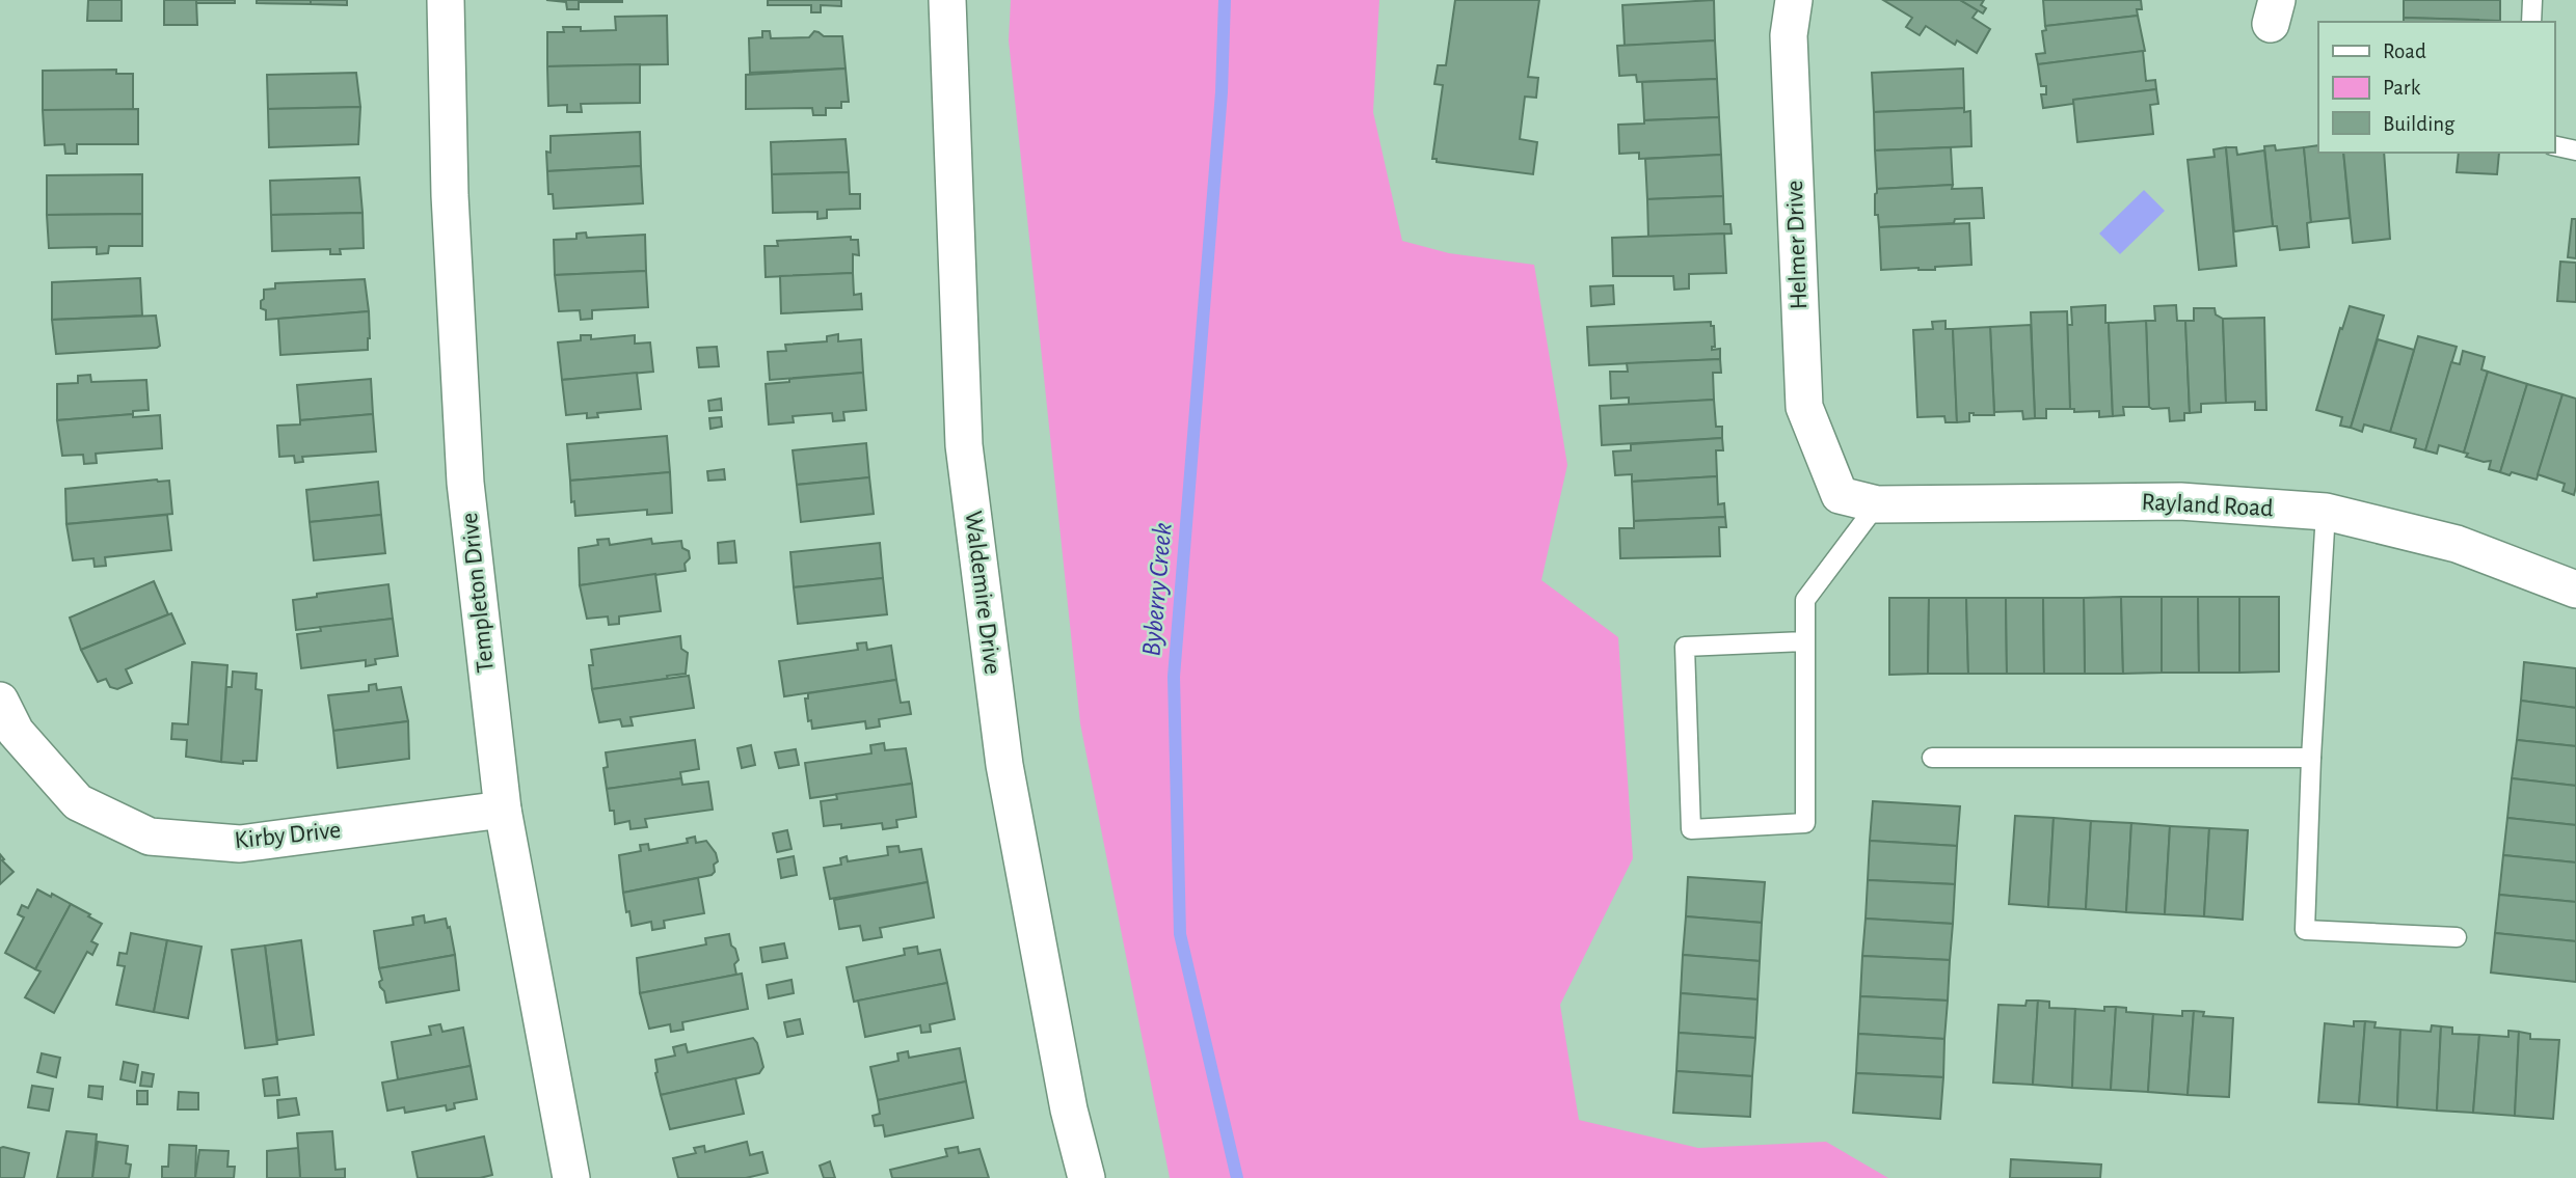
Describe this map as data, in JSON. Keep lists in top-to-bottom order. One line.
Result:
{"streets":{"street":["Helmer Drive","Rayland Road","Templeton Drive","Waldemire Drive","Kirby Drive"]},"crossings":[["Helmer Drive","Rayland Road"],["Templeton Drive","Kirby Drive"]],"water":["Byberry Creek"],"legend":["Road","Park","Building"]}
